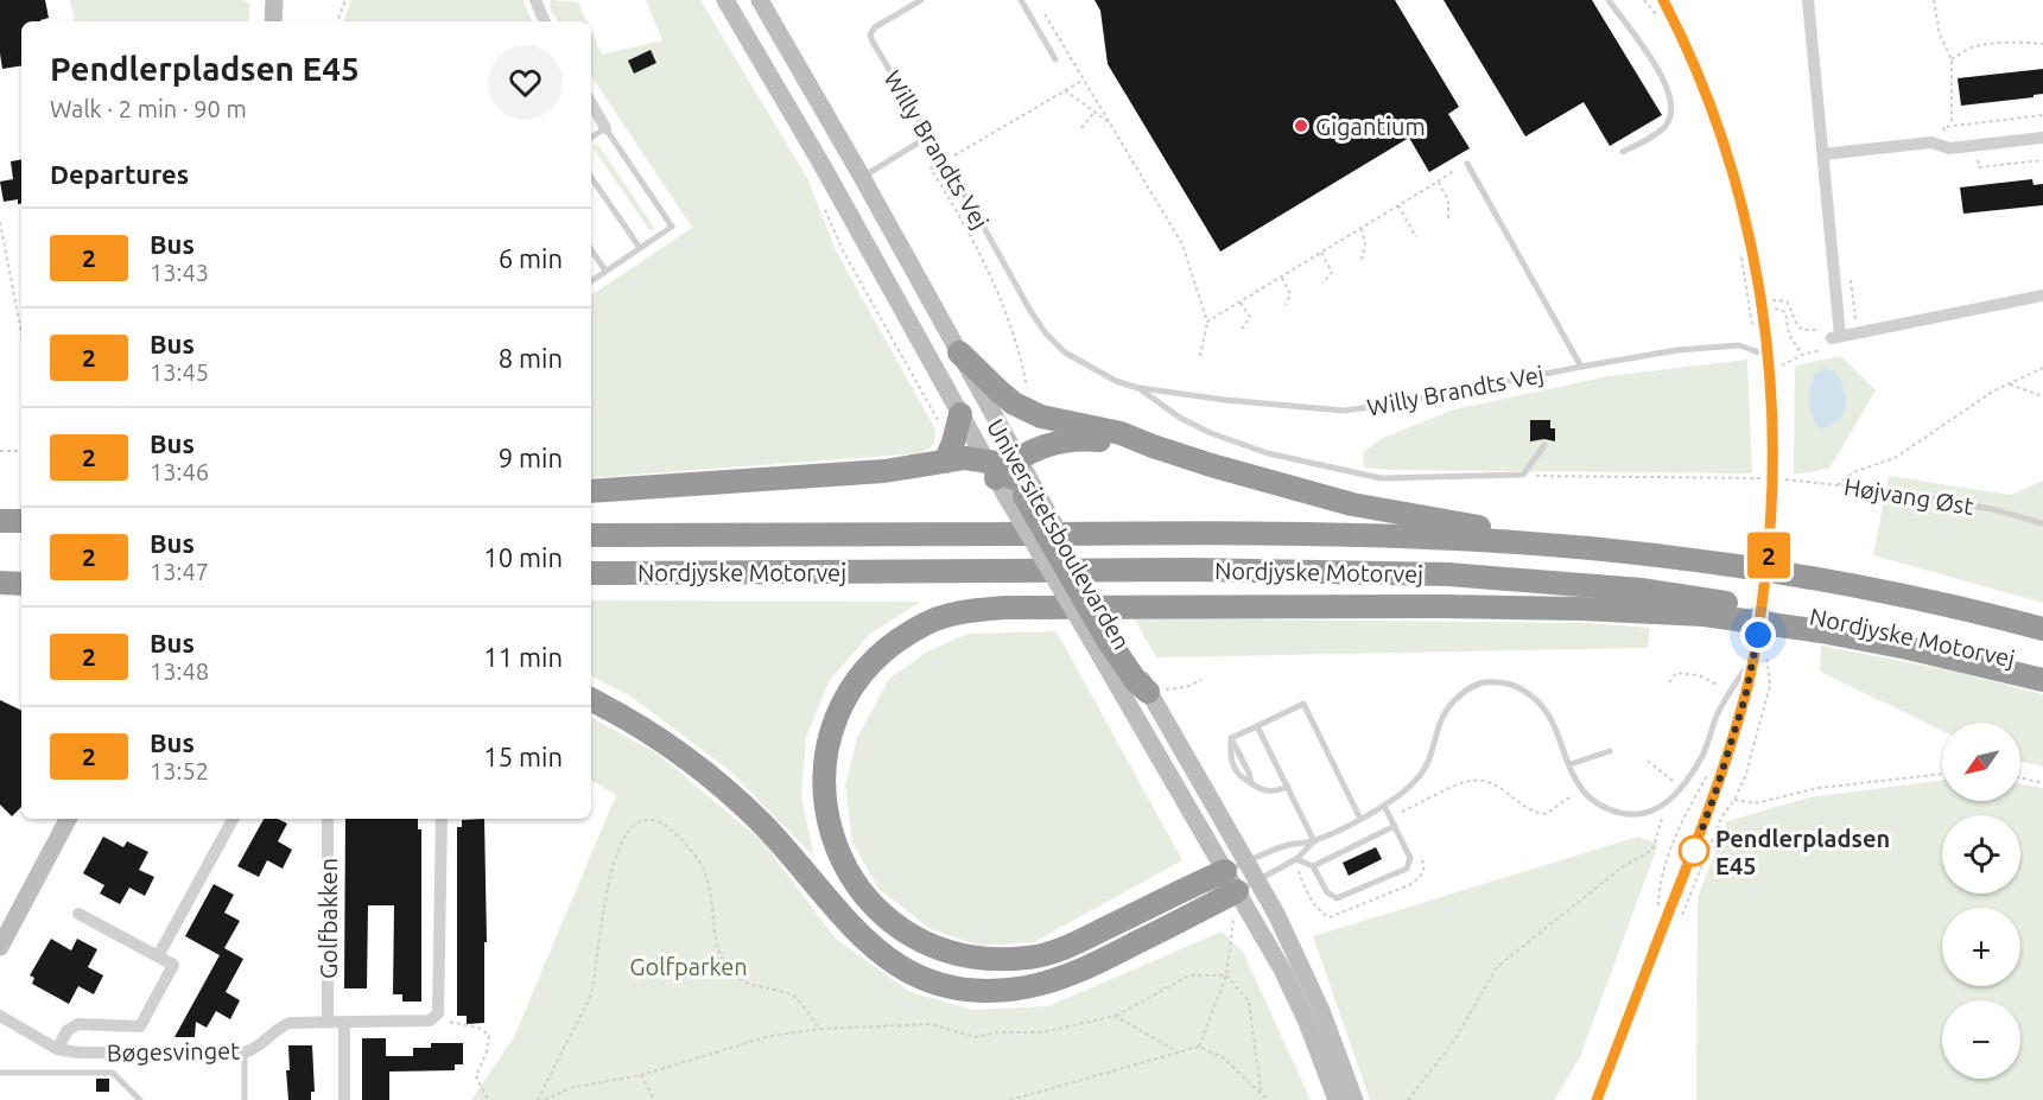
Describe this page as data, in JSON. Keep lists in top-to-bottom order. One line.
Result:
{"streets":{"highway":["Nordjyske Motorvej"],"main road":["Universitetsboulevarden"],"street":["Golfbakken","Bøgesvinget"],"lane":["Willy Brandts Vej","Højvang Øst"]},"crossings":[["Willy Brandts Vej","Højvang Øst"],["Golfbakken","Bøgesvinget"]],"parks":["Golfparken"],"places":["Gigantium","Pendlerpladsen E45"],"lines":["bus line 2"],"north":"bottom left","page":{"on_map":"2","heading":[["Pendlerpladsen E45","Walk · 2 min · 90 m"],"Departures"],"list":[{"mark":"2","name":"Bus","note":"13:43","value":"6 min"},{"mark":"2","name":"Bus","note":"13:45","value":"8 min"},{"mark":"2","name":"Bus","note":"13:46","value":"9 min"},{"mark":"2","name":"Bus","note":"13:47","value":"10 min"},{"mark":"2","name":"Bus","note":"13:48","value":"11 min"},{"mark":"2","name":"Bus","note":"13:52","value":"15 min"}],"map_buttons":["+","−"]}}
